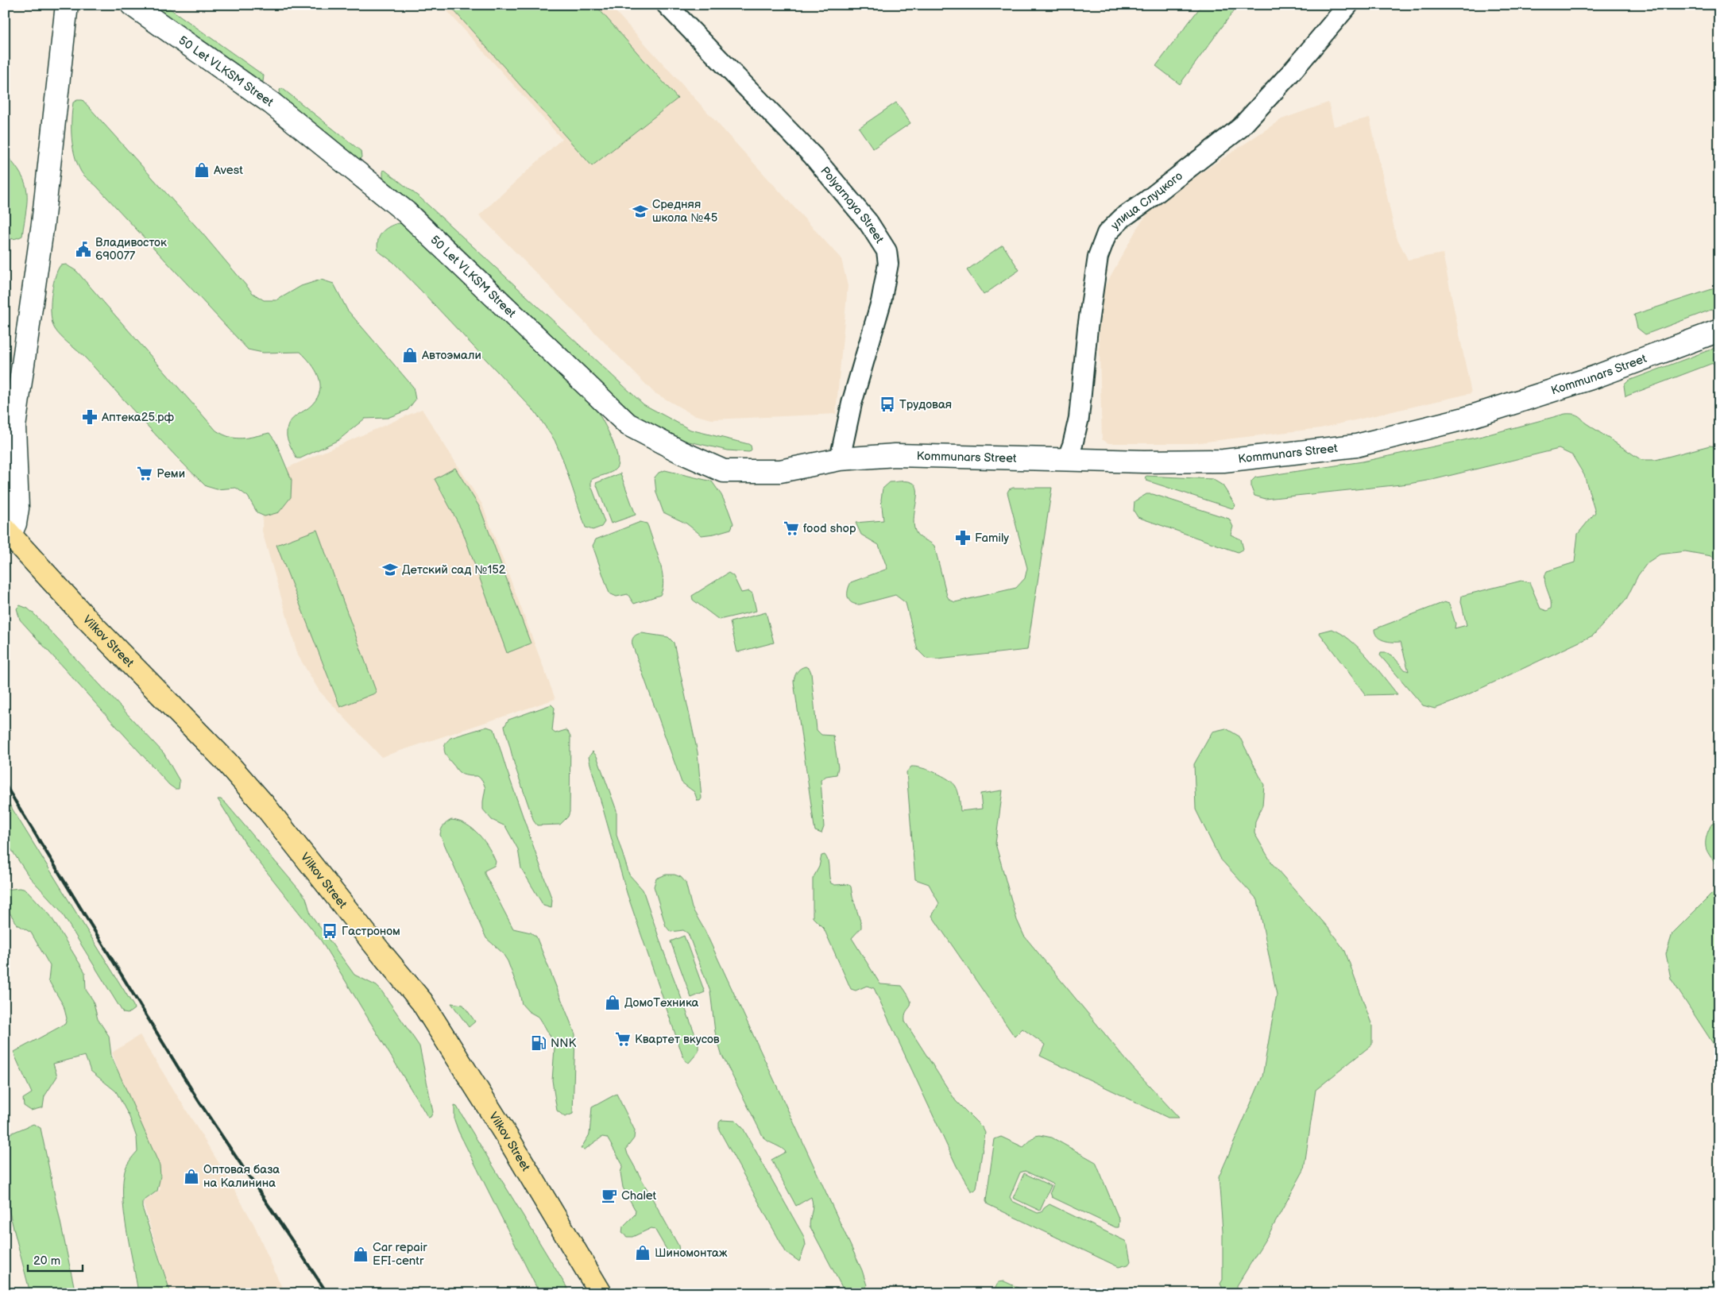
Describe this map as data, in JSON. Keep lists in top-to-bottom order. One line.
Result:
{"streets":{"main road":["50 Let VLKSM Street","Kommunars Street","Vilkov Street"],"street":["улица Слуцкого","Polyarnaya Street"]},"crossings":[["50 Let VLKSM Street","Polyarnaya Street"],["50 Let VLKSM Street","Kommunars Street"],["улица Слуцкого","Kommunars Street"],["Polyarnaya Street","Kommunars Street"]],"places":{"shop":["Avest","Автоэмали","ДомоТехника","Оптовая база на Калинина","Шиномонтаж","Car repair EFI-centr"],"school or university":["Средняя школа №45","Детский сад №152"],"public building":["Владивосток 690077"],"bus stop":["Трудовая","Гастроном"],"pharmacy":["Аптека25.рф","Family"],"supermarket":["Реми","food shop","Квартет вкусов"],"fuel station":["NNK"],"cafe":["Chalet"]},"scale_bar":"20 m"}
